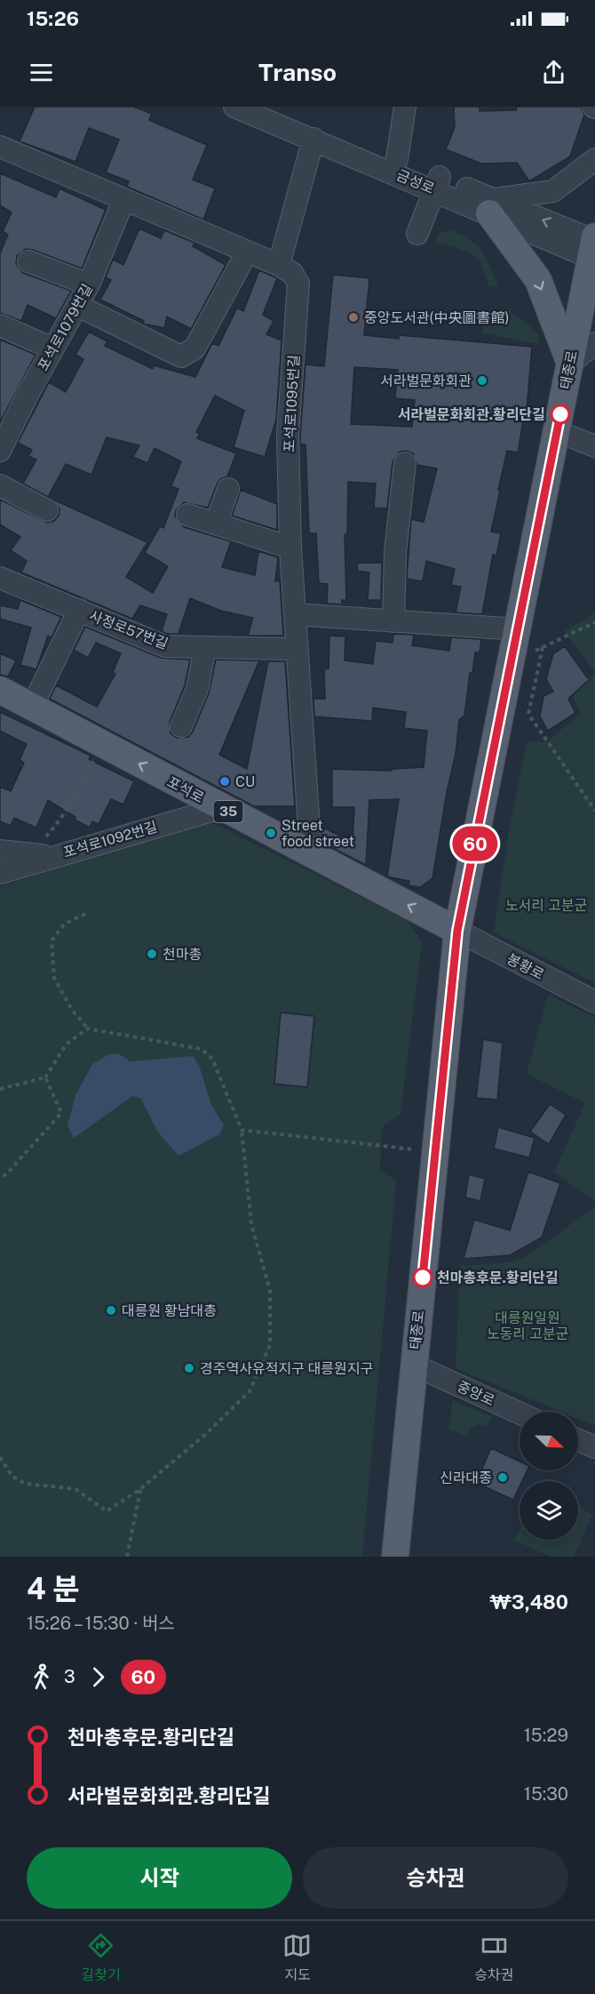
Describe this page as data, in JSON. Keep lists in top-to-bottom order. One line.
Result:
{"streets":{"main road":["태종로","포석로","35"],"street":["금성로","포석로1079번길","포석로1095번길","사정로57번길","포석로1092번길","봉황로","중앙로"]},"crossings":[["금성로","태종로"],["포석로1079번길","포석로1095번길"],["태종로","포석로"],["태종로","봉황로"],["태종로","중앙로"],["포석로1095번길","사정로57번길"],["포석로1095번길","포석로"],["포석로","포석로1092번길"],["포석로","봉황로"]],"one_way":["포석로"],"parks":["노서리 고분군","대릉원일원 노동리 고분군"],"places":["중앙도서관(中央圖書館)","서라벌문화회관","서라벌문화회관.황리단길","CU","Street food street","천마총","천마총후문.황리단길","대릉원 황남대총","경주역사유적지구 대릉원지구","신라대종"],"lines":["bus line 60"],"north":"bottom right","page":{"status":"15:26","header":"Transo","on_map":"60","heading":["4 분","15:26 – 15:30 · 버스","₩3,480"],"legs":["3","60"],"list":[{"name":"천마총후문.황리단길","value":"15:29"},{"name":"서라벌문화회관.황리단길","value":"15:30"}],"buttons":["시작","승차권"],"tabs":["길찾기","지도","승차권"]}}
